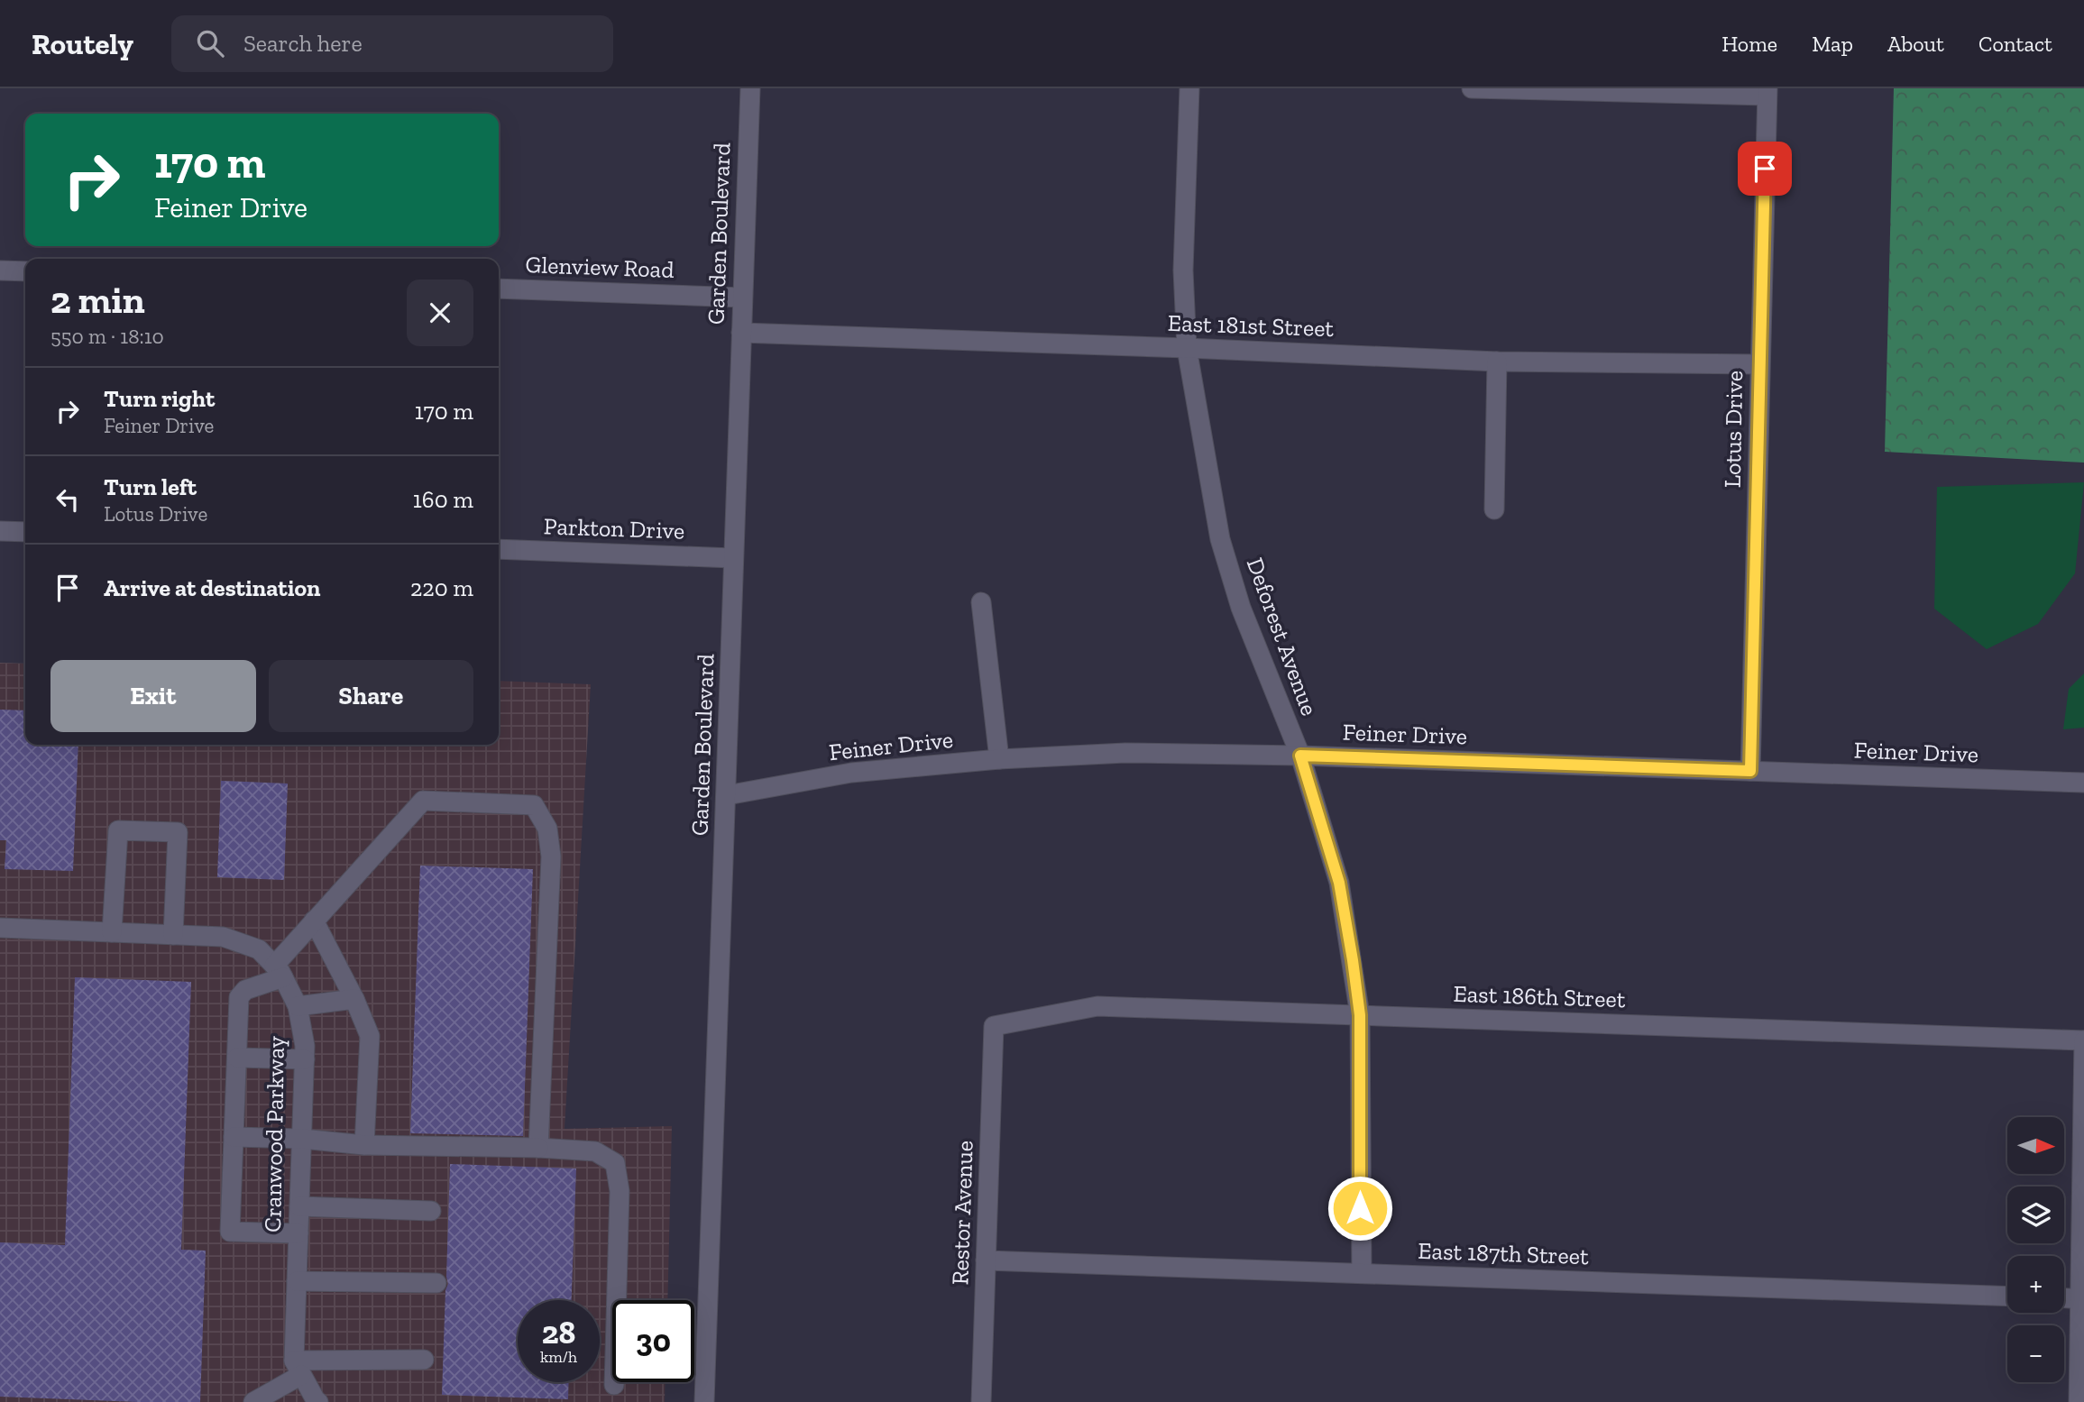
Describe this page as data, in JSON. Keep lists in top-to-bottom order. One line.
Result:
{"streets":{"street":["Garden Boulevard","Glenview Road","East 181st Street","Lotus Drive","Parkton Drive","Deforest Avenue","Feiner Drive","East 186th Street","Cranwood Parkway","Restor Avenue","East 187th Street"]},"crossings":[["Garden Boulevard","Glenview Road"],["Garden Boulevard","East 181st Street"],["Garden Boulevard","Parkton Drive"],["Garden Boulevard","Feiner Drive"],["East 181st Street","Lotus Drive"],["East 181st Street","Deforest Avenue"],["Lotus Drive","Feiner Drive"],["Deforest Avenue","Feiner Drive"],["Deforest Avenue","East 186th Street"],["Deforest Avenue","East 187th Street"],["East 186th Street","Restor Avenue"],["Restor Avenue","East 187th Street"]],"north":"right","page":{"header":"Routely","search":"Search here","nav":["Home","Map","About","Contact"],"turn":["170 m","Feiner Drive"],"heading":["2 min","550 m · 18:10"],"list":[{"name":"Turn right","note":"Feiner Drive","value":"170 m"},{"name":"Turn left","note":"Lotus Drive","value":"160 m"},{"name":"Arrive at destination","value":"220 m"}],"buttons":["Exit","Share"],"map_buttons":["+","−"],"speed":"28 km/h","limit":"30"}}
